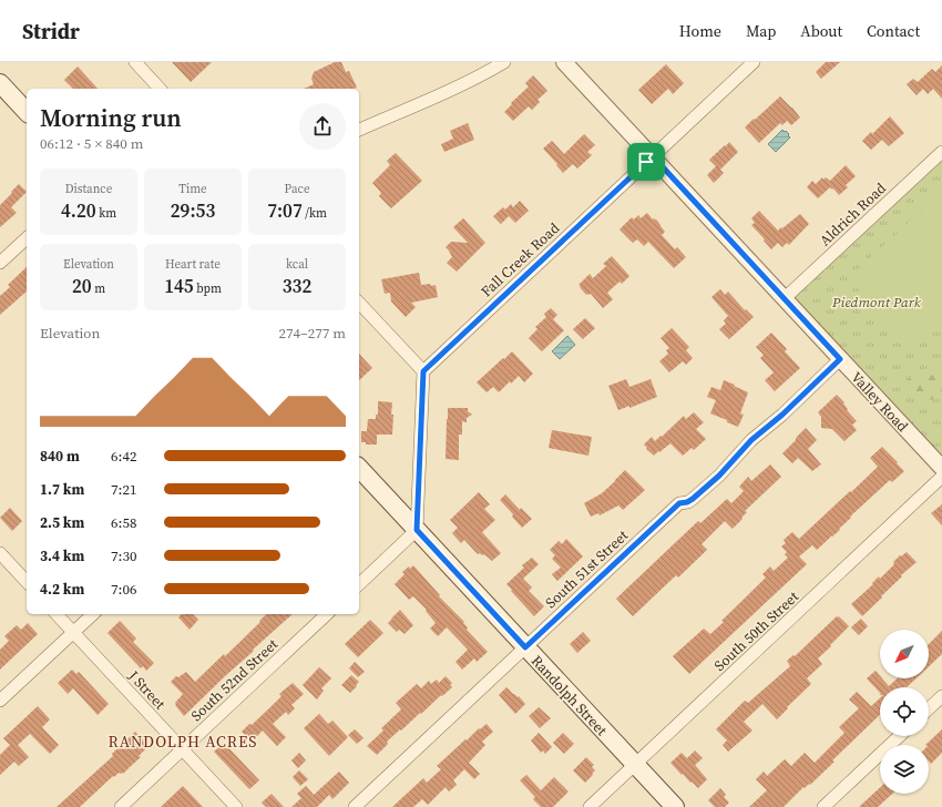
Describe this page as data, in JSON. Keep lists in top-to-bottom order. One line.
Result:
{"streets":{"main road":["Randolph Street"],"street":["Aldrich Road","Fall Creek Road","Valley Road","South 51st Street","South 50th Street","South 52nd Street","J Street"]},"crossings":[["Aldrich Road","Valley Road"],["Fall Creek Road","Valley Road"],["Valley Road","South 51st Street"],["South 51st Street","Randolph Street"],["South 50th Street","Randolph Street"],["South 52nd Street","J Street"]],"districts":["RANDOLPH ACRES"],"parks":["Piedmont Park"],"north":"bottom left","page":{"header":"Stridr","nav":["Home","Map","About","Contact"],"heading":["Morning run","06:12 · 5 × 840 m"],"stats":[["Distance","4.20 km"],["Time","29:53"],["Pace","7:07 /km"],["Elevation","20 m"],["Heart rate","145 bpm"],["kcal","332"]],"chart":["Elevation","274–277 m"],"list":[{"name":"840 m","note":"6:42"},{"name":"1.7 km","note":"7:21"},{"name":"2.5 km","note":"6:58"},{"name":"3.4 km","note":"7:30"},{"name":"4.2 km","note":"7:06"}]}}
